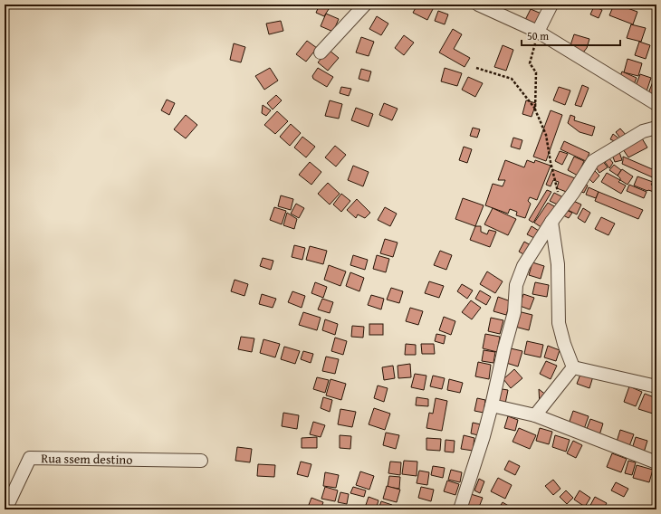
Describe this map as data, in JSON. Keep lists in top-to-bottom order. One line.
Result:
{"streets":{"street":["Rua ssem destino"]},"scale_bar":"50 m"}
